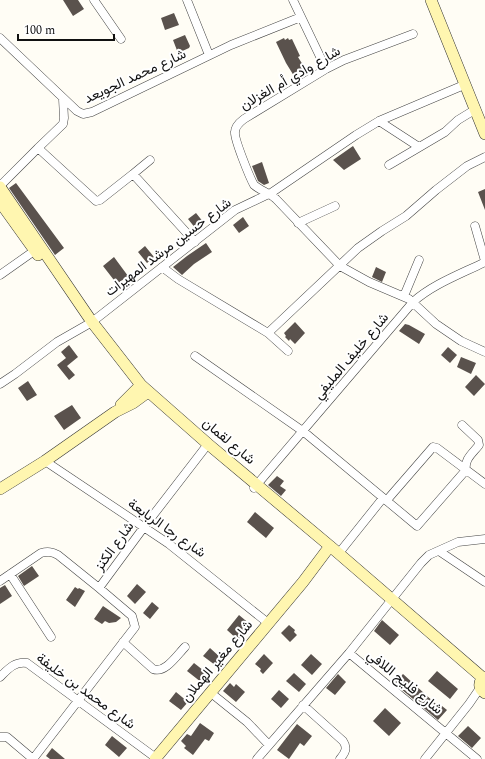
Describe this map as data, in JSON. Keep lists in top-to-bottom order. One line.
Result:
{"streets":{"street":["شارع محمد الجويعد","شارع وادي أم الغزلان","شارع حسين مرشد المهيرات","شارع خليف المليفي","شارع لقمان","شارع رجا الربابعة","شارع الكنز","شارع مغير الهملان","شارع فليح اللافي","شارع محمد بن خليفة"]},"crossings":[["شارع وادي أم الغزلان","شارع حسين مرشد المهيرات"],["شارع حسين مرشد المهيرات","شارع لقمان"],["شارع خليف المليفي","شارع لقمان"],["شارع لقمان","شارع الكنز"],["شارع لقمان","شارع مغير الهملان"],["شارع رجا الربابعة","شارع الكنز"],["شارع رجا الربابعة","شارع مغير الهملان"],["شارع مغير الهملان","شارع محمد بن خليفة"]],"scale_bar":"100 m"}
